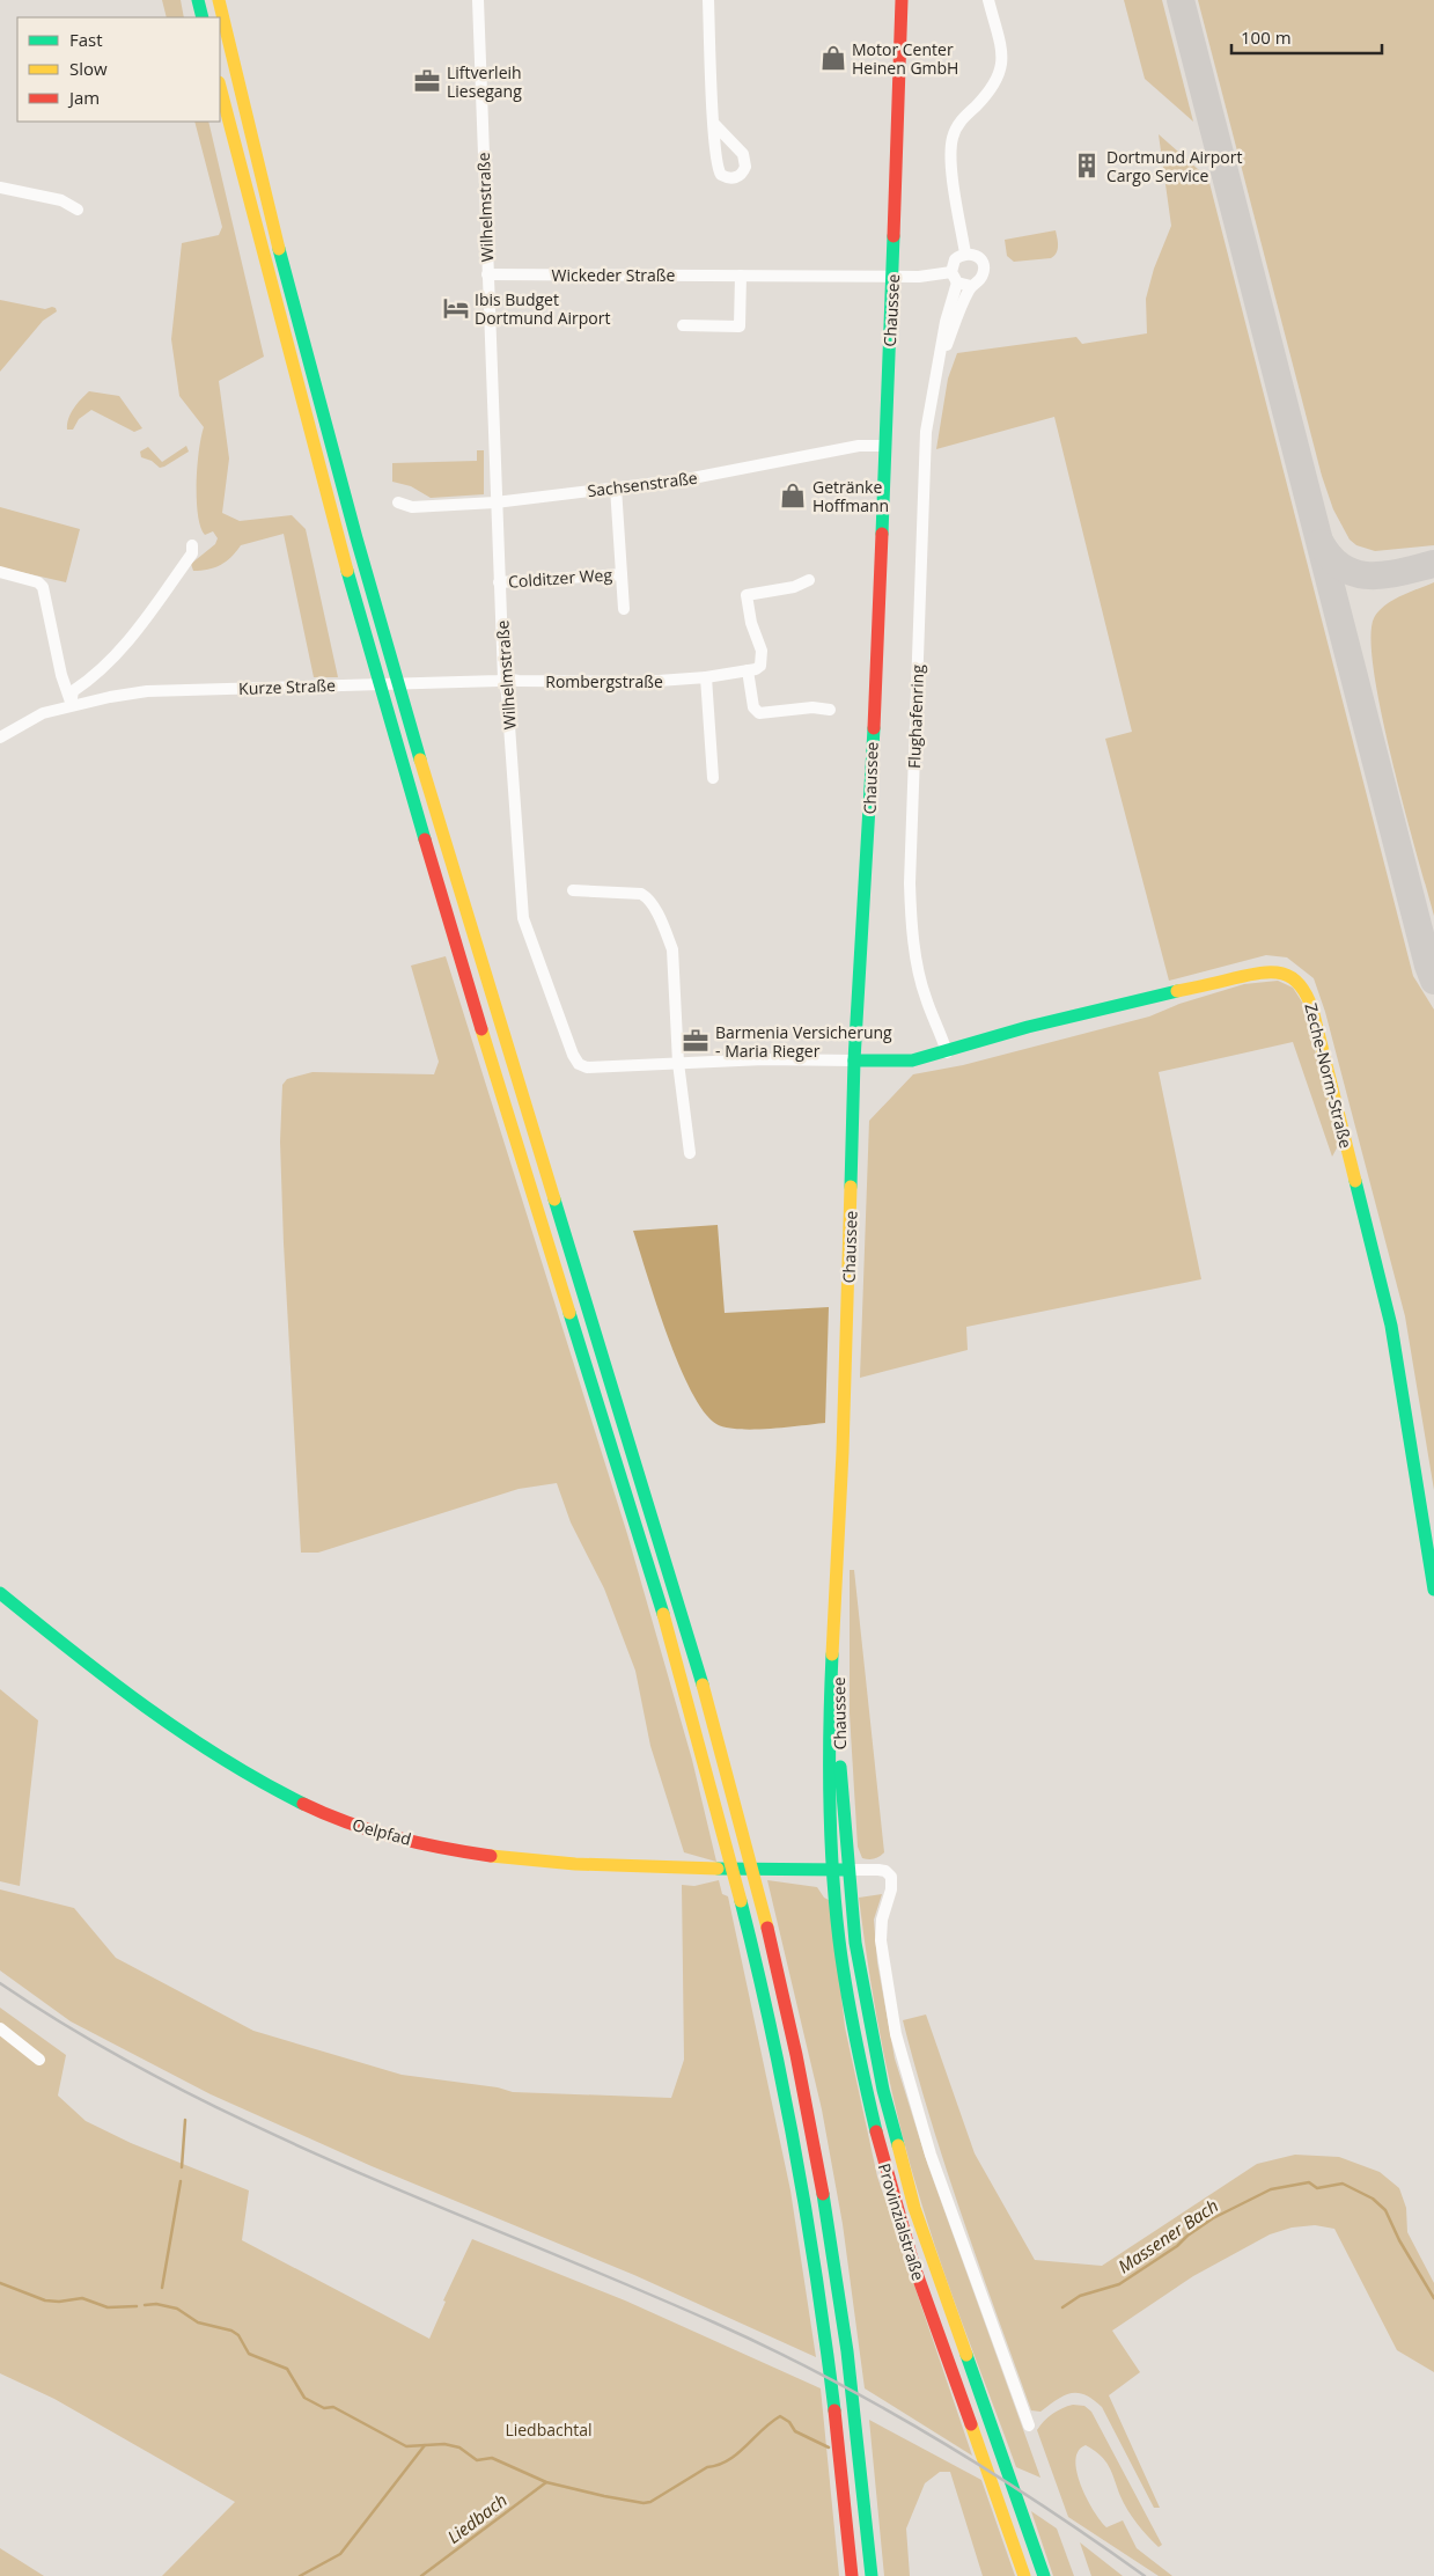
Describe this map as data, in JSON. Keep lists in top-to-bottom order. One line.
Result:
{"streets":{"main road":["Chaussee","Zeche-Norm-Straße","Oelpfad","Provinzialstraße"],"street":["Wilhelmstraße","Wickeder Straße","Sachsenstraße","Colditzer Weg","Rombergstraße","Kurze Straße","Flughafenring"]},"crossings":[["Wilhelmstraße","Wickeder Straße"],["Wilhelmstraße","Chaussee"],["Wilhelmstraße","Sachsenstraße"],["Wilhelmstraße","Colditzer Weg"],["Wilhelmstraße","Rombergstraße"],["Wilhelmstraße","Kurze Straße"],["Wilhelmstraße","Zeche-Norm-Straße"],["Wickeder Straße","Chaussee"],["Chaussee","Sachsenstraße"],["Chaussee","Zeche-Norm-Straße"],["Chaussee","Oelpfad"],["Chaussee","Provinzialstraße"],["Sachsenstraße","Colditzer Weg"],["Rombergstraße","Kurze Straße"],["Flughafenring","Zeche-Norm-Straße"],["Oelpfad","Provinzialstraße"]],"water":["Massener Bach","Liedbach"],"parks":["Liedbachtal"],"places":{"shop":["Motor Center Heinen GmbH","Getränke Hoffmann"],"office":["Liftverleih Liesegang","Barmenia Versicherung - Maria Rieger"],"building":["Dortmund Airport Cargo Service"],"hotel":["Ibis Budget Dortmund Airport"]},"legend":["Fast","Slow","Jam"],"scale_bar":"100 m"}
